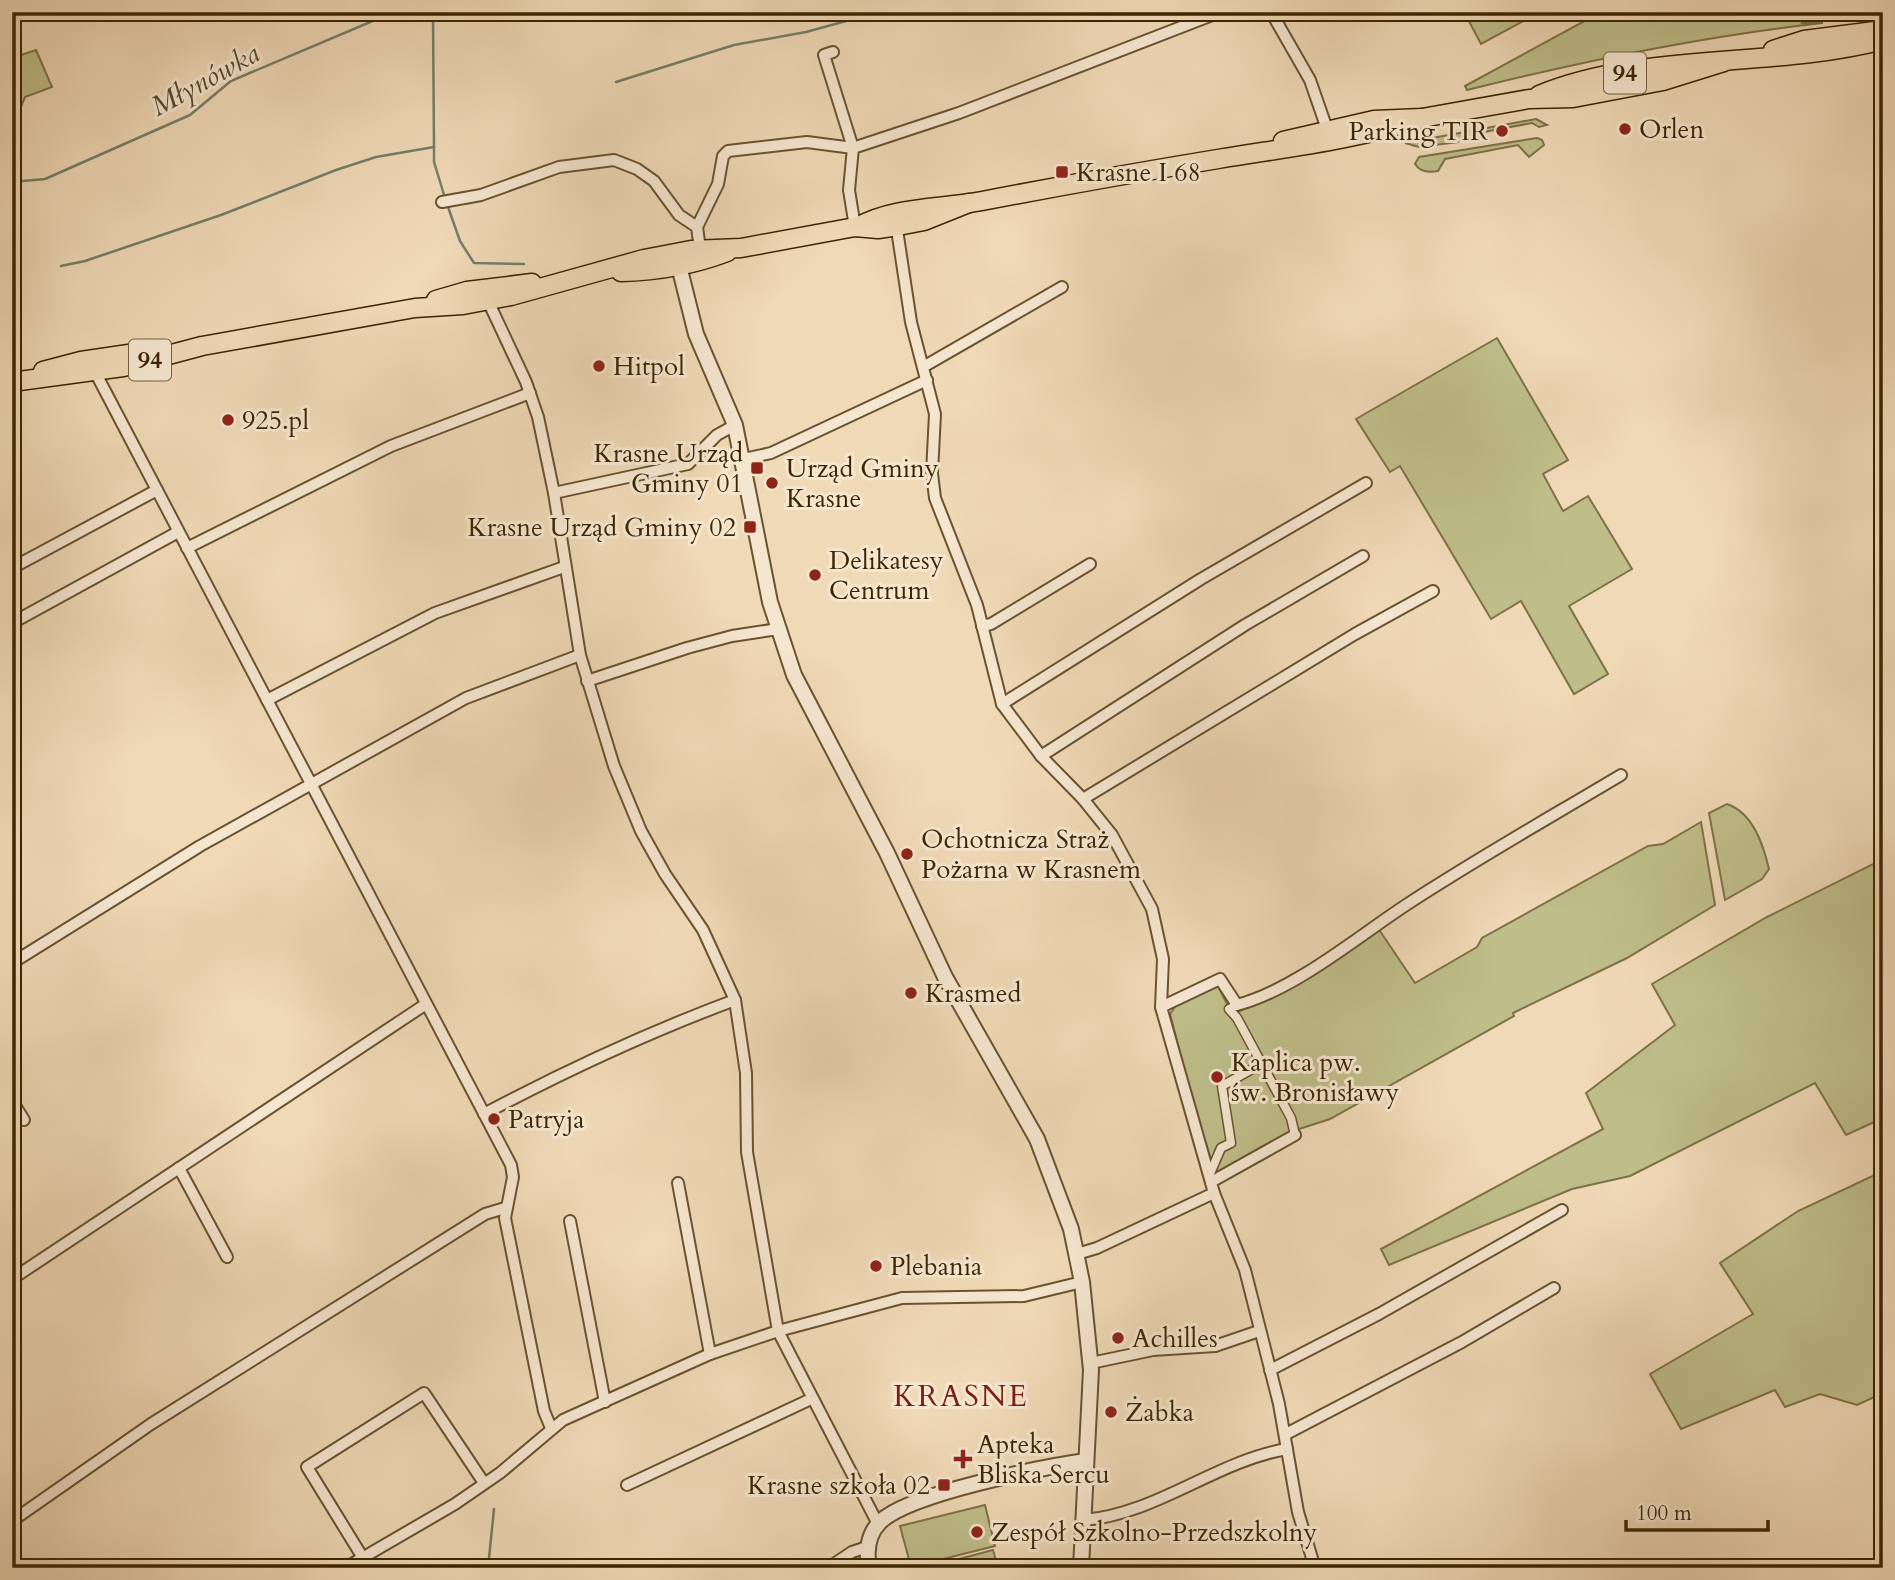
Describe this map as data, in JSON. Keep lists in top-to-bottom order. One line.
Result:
{"streets":{"main road":["94"]},"districts":["KRASNE"],"water":["Młynówka"],"places":{"other":["Orlen","Parking TIR","Hitpol","925.pl","Urząd Gminy Krasne","Delikatesy Centrum","Ochotnicza Straż Pożarna w Krasnem","Krasmed","Kaplica pw. św. Bronisławy","Patryja","Plebania","Achilles","Żabka","Zespół Szkolno-Przedszkolny"],"transit":["Krasne I 68","Krasne Urząd Gminy 01","Krasne Urząd Gminy 02","Krasne szkoła 02"],"health":["Apteka Bliska Sercu"]},"scale_bar":"100 m"}
